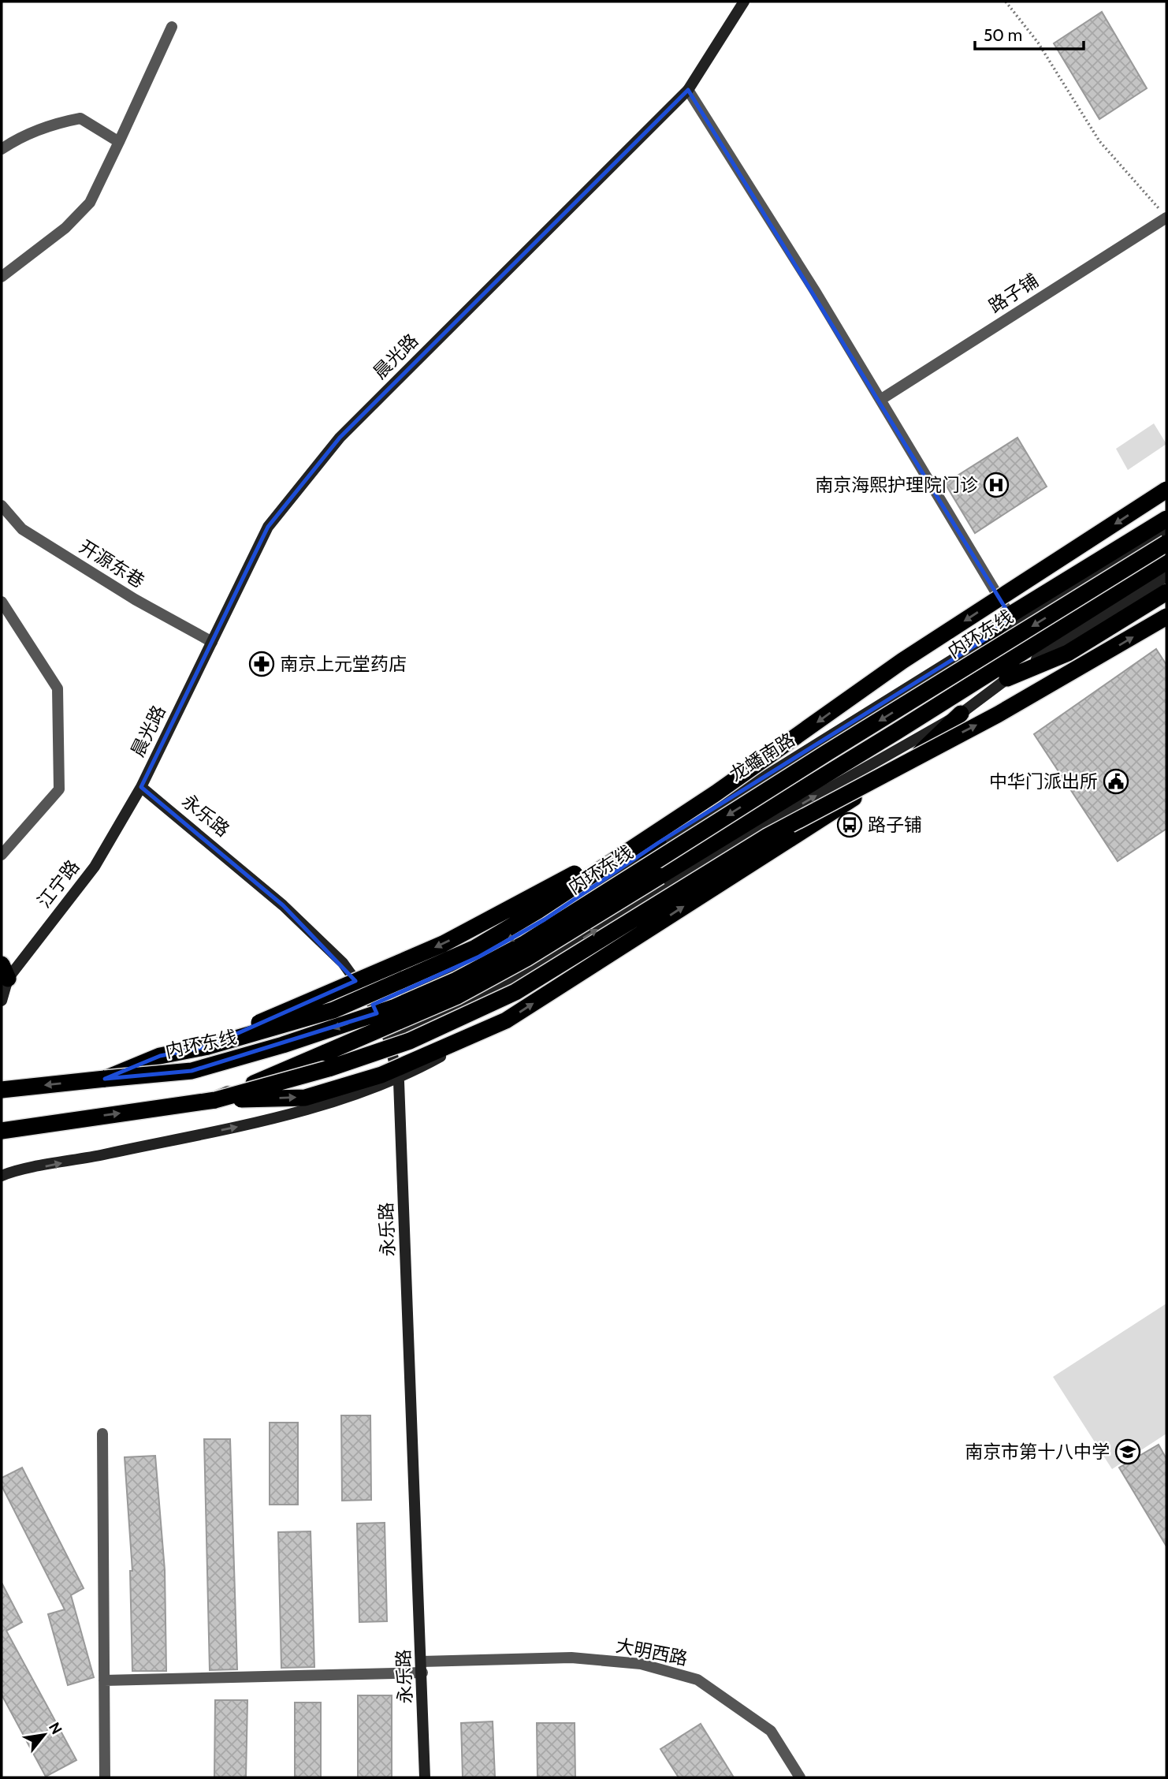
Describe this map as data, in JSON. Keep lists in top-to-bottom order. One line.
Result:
{"streets":{"highway":["内环东线"],"street":["路子铺","晨光路","开源东巷","龙蟠南路","永乐路","江宁路","大明西路"]},"crossings":[["晨光路","开源东巷"],["晨光路","永乐路"],["晨光路","江宁路"],["龙蟠南路","永乐路"],["永乐路","江宁路"],["永乐路","大明西路"]],"places":{"hospital":["南京海熙护理院门诊"],"pharmacy":["南京上元堂药店"],"public building":["中华门派出所"],"bus stop":["路子铺"],"school or university":["南京市第十八中学"]},"scale_bar":"50 m","north":"top right"}
